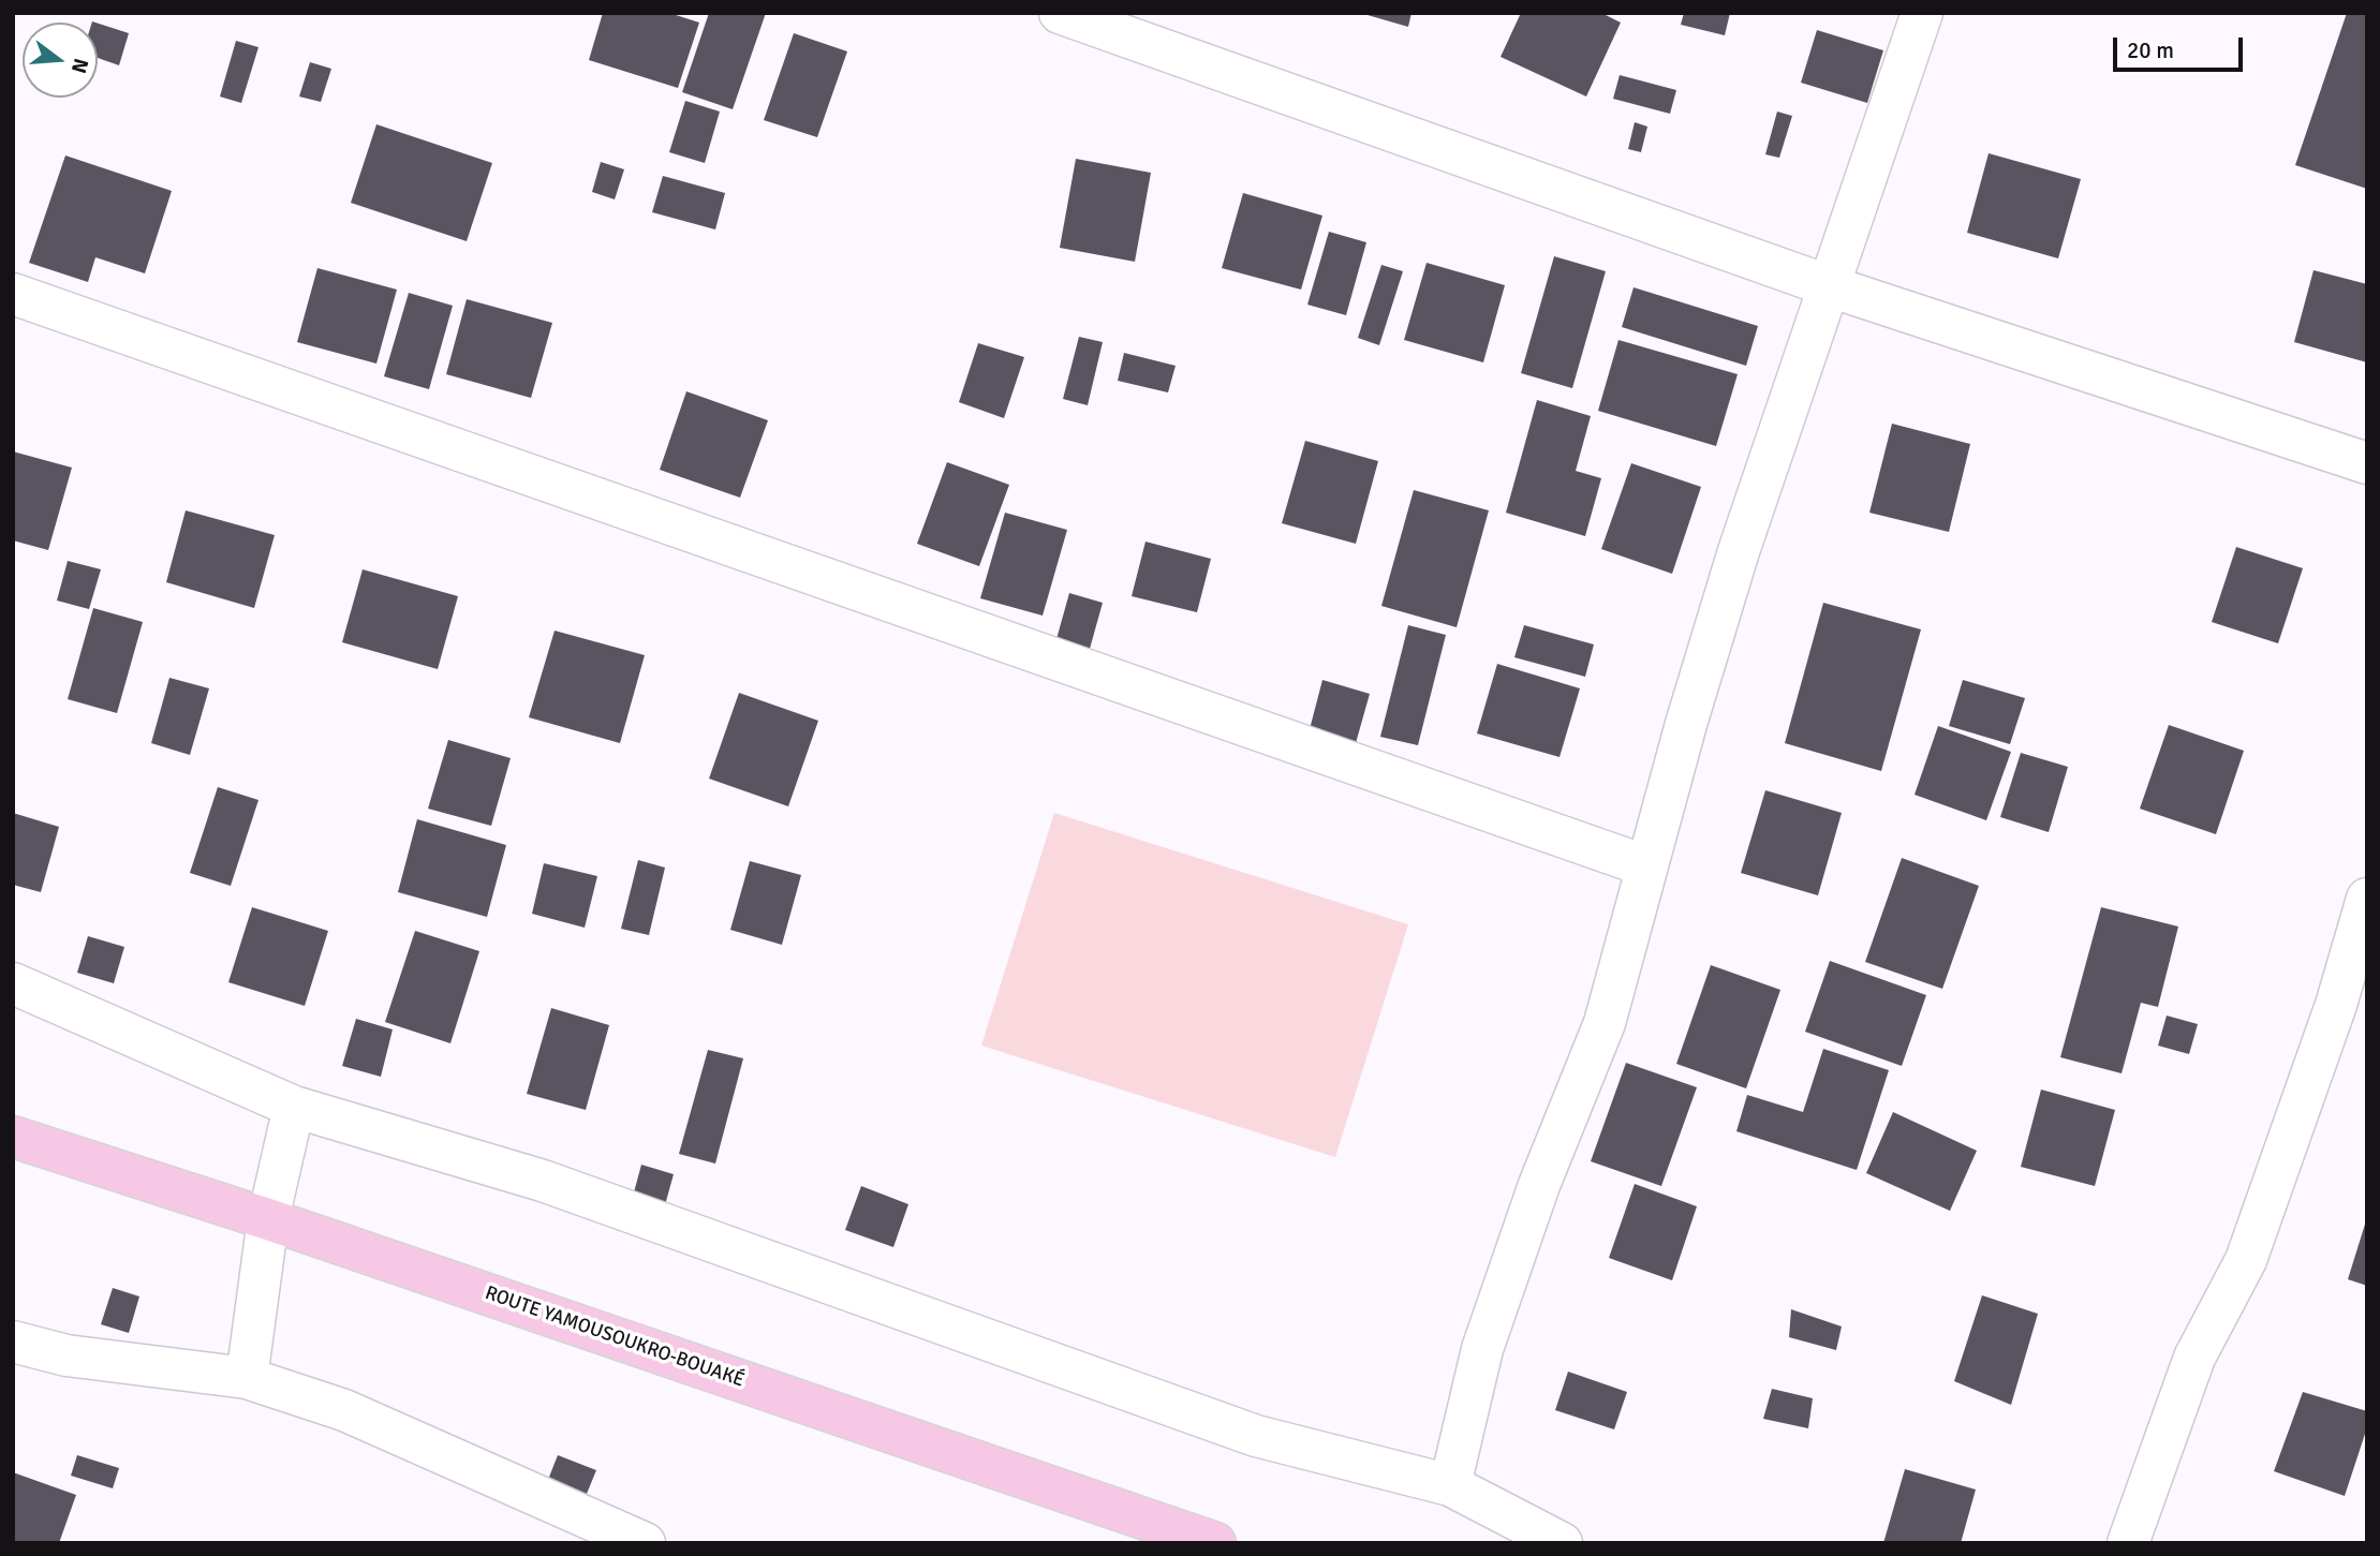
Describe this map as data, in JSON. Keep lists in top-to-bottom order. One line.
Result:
{"streets":{"main road":["ROUTE YAMOUSOUKRO-BOUAKÉ"]},"scale_bar":"20 m","north":"right"}
